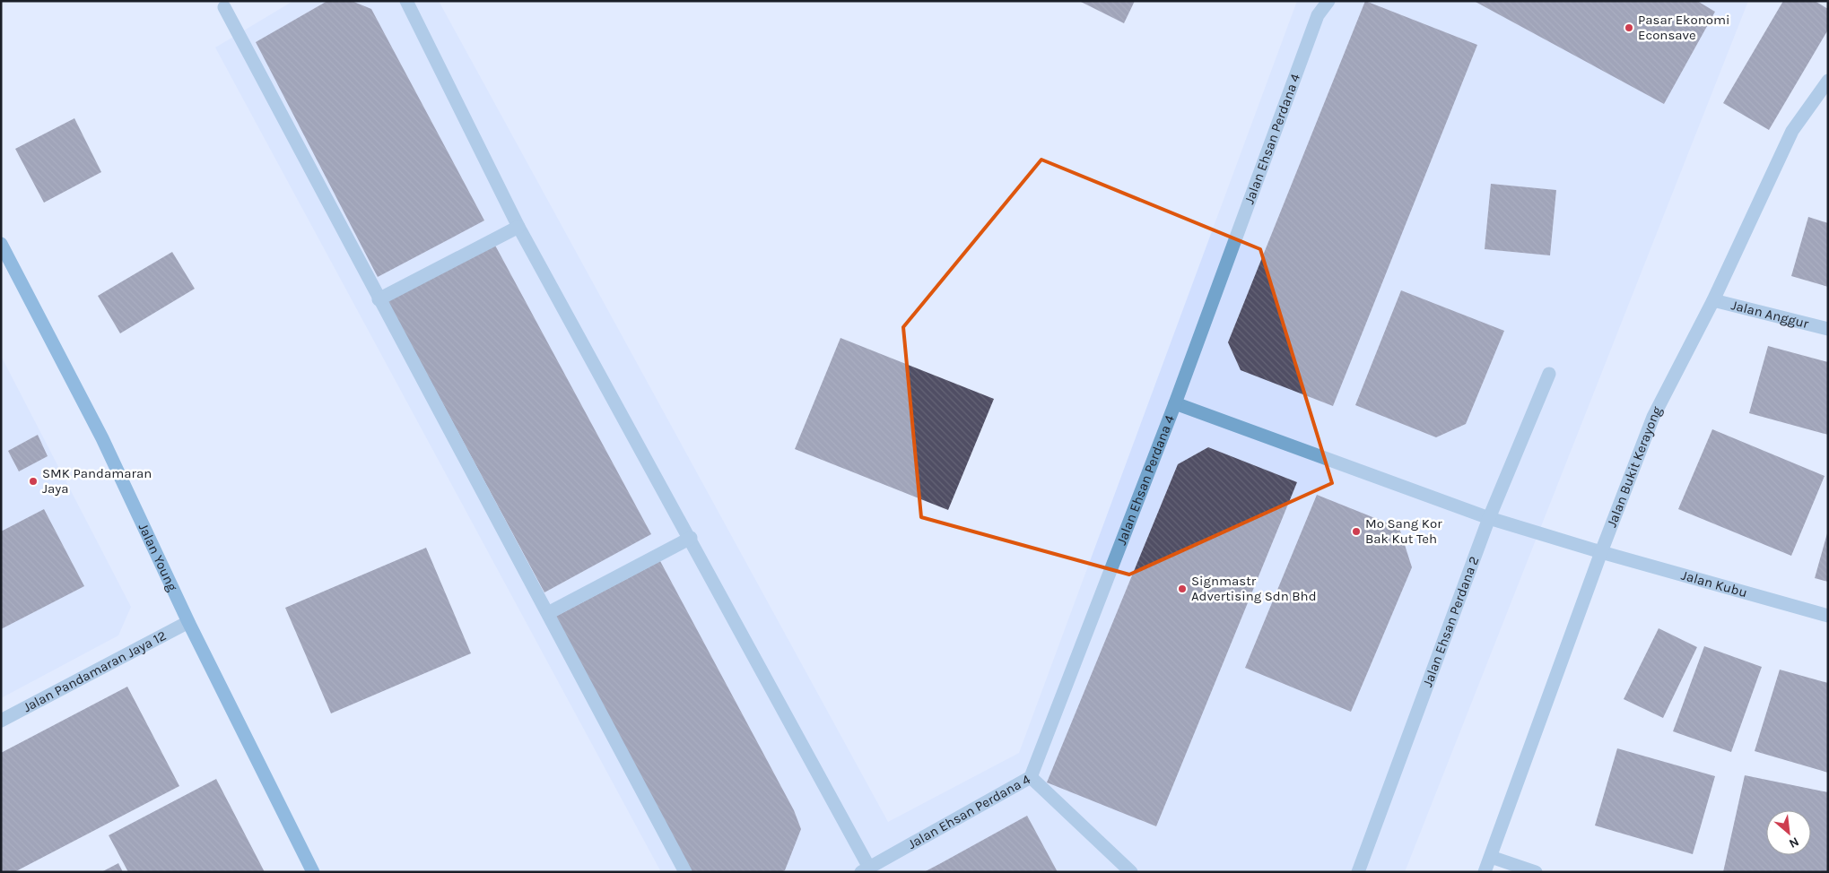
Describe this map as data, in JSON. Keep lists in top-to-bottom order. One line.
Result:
{"streets":{"main road":["Jalan Young"],"street":["Jalan Ehsan Perdana 4","Jalan Anggur","Jalan Bukit Kerayong","Jalan Kubu","Jalan Ehsan Perdana 2","Jalan Pandamaran Jaya 12"]},"crossings":[["Jalan Ehsan Perdana 4","Jalan Kubu"],["Jalan Anggur","Jalan Bukit Kerayong"],["Jalan Bukit Kerayong","Jalan Kubu"],["Jalan Young","Jalan Pandamaran Jaya 12"],["Jalan Kubu","Jalan Ehsan Perdana 2"]],"places":["Pasar Ekonomi Econsave","SMK Pandamaran Jaya","Mo Sang Kor Bak Kut Teh","Signmastr Advertising Sdn Bhd"],"north":"bottom right"}
